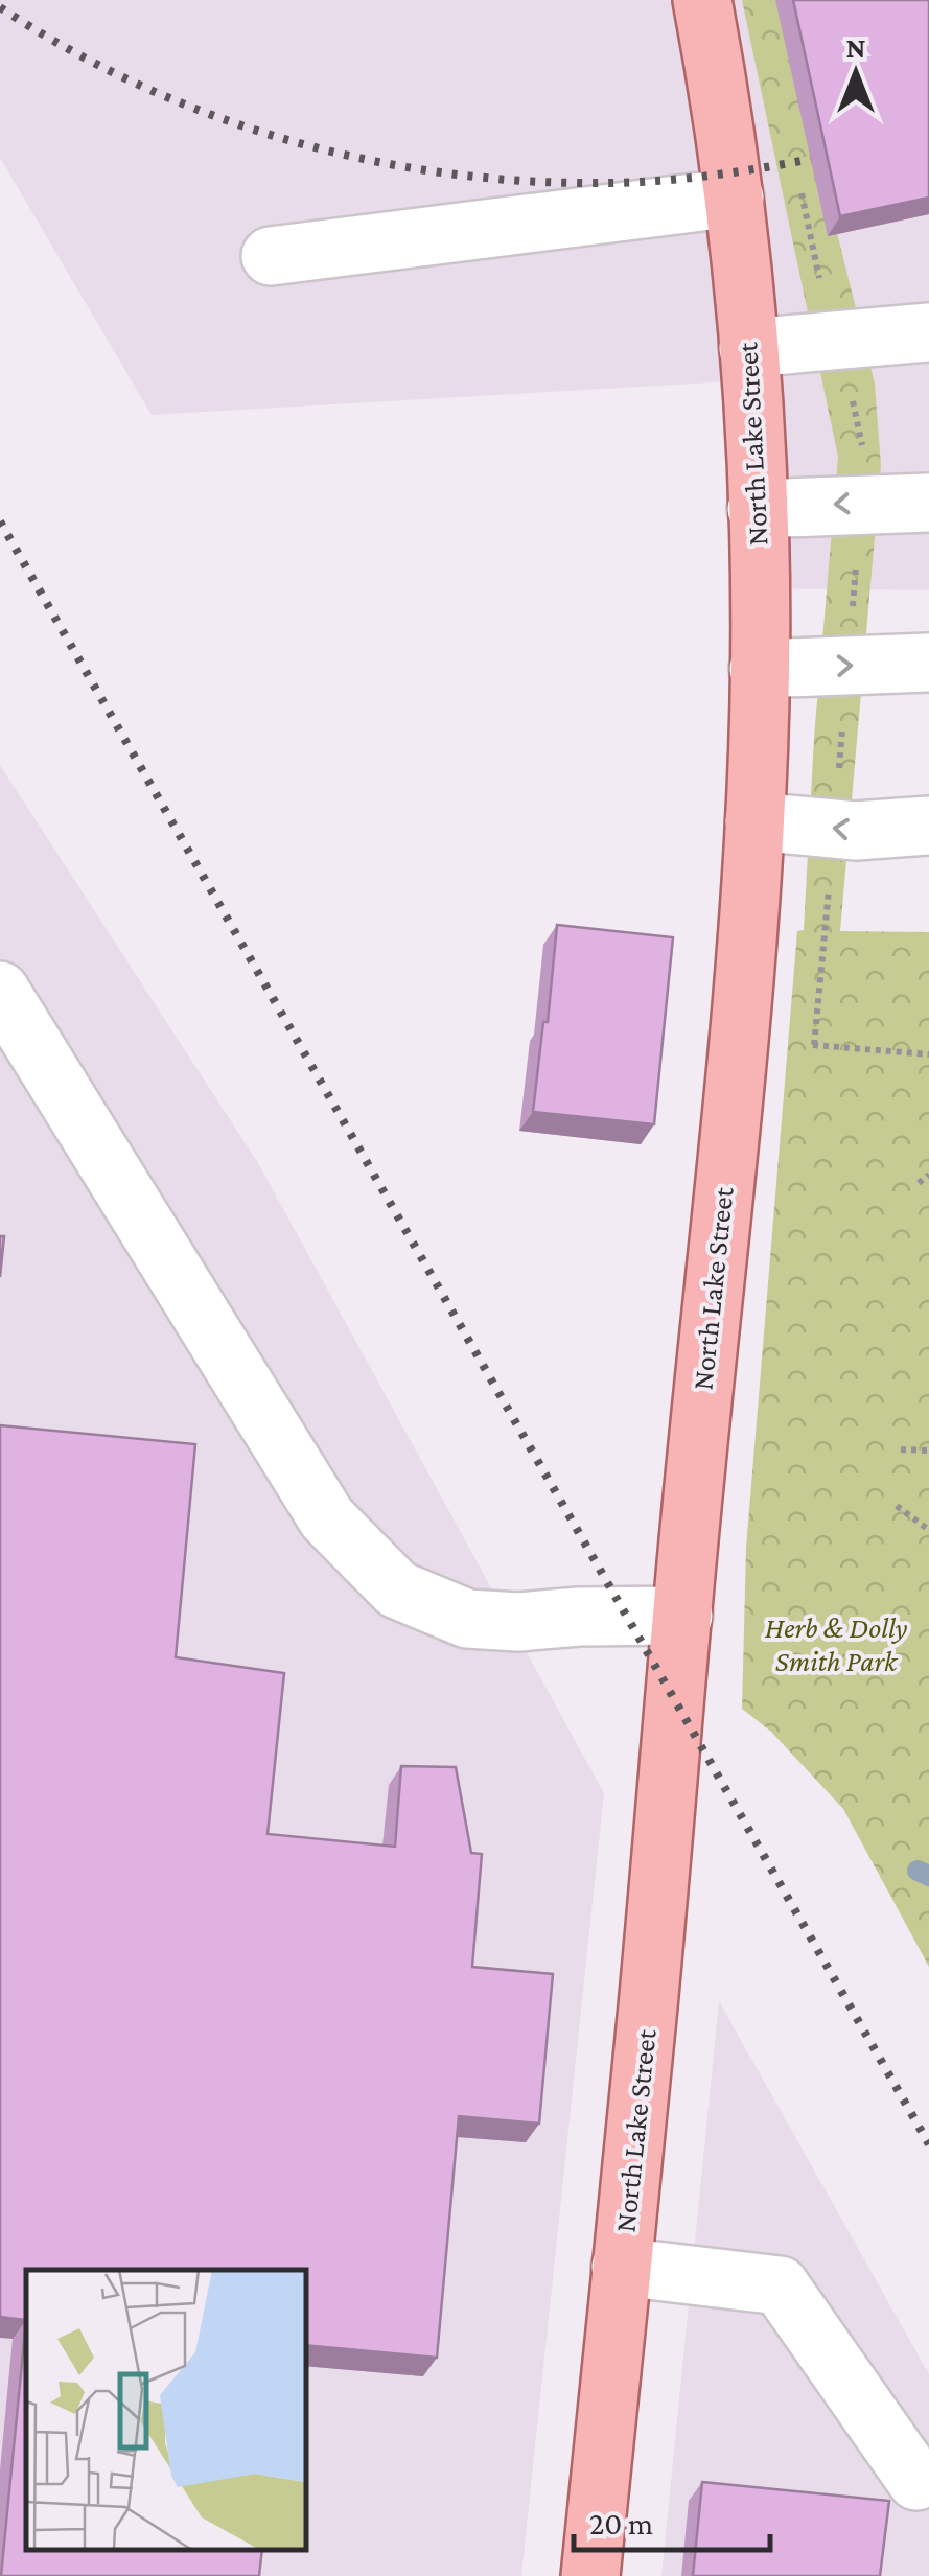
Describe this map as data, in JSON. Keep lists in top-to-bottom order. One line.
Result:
{"streets":{"main road":["North Lake Street"]},"parks":["Herb & Dolly Smith Park"],"scale_bar":"20 m","north":"top"}
